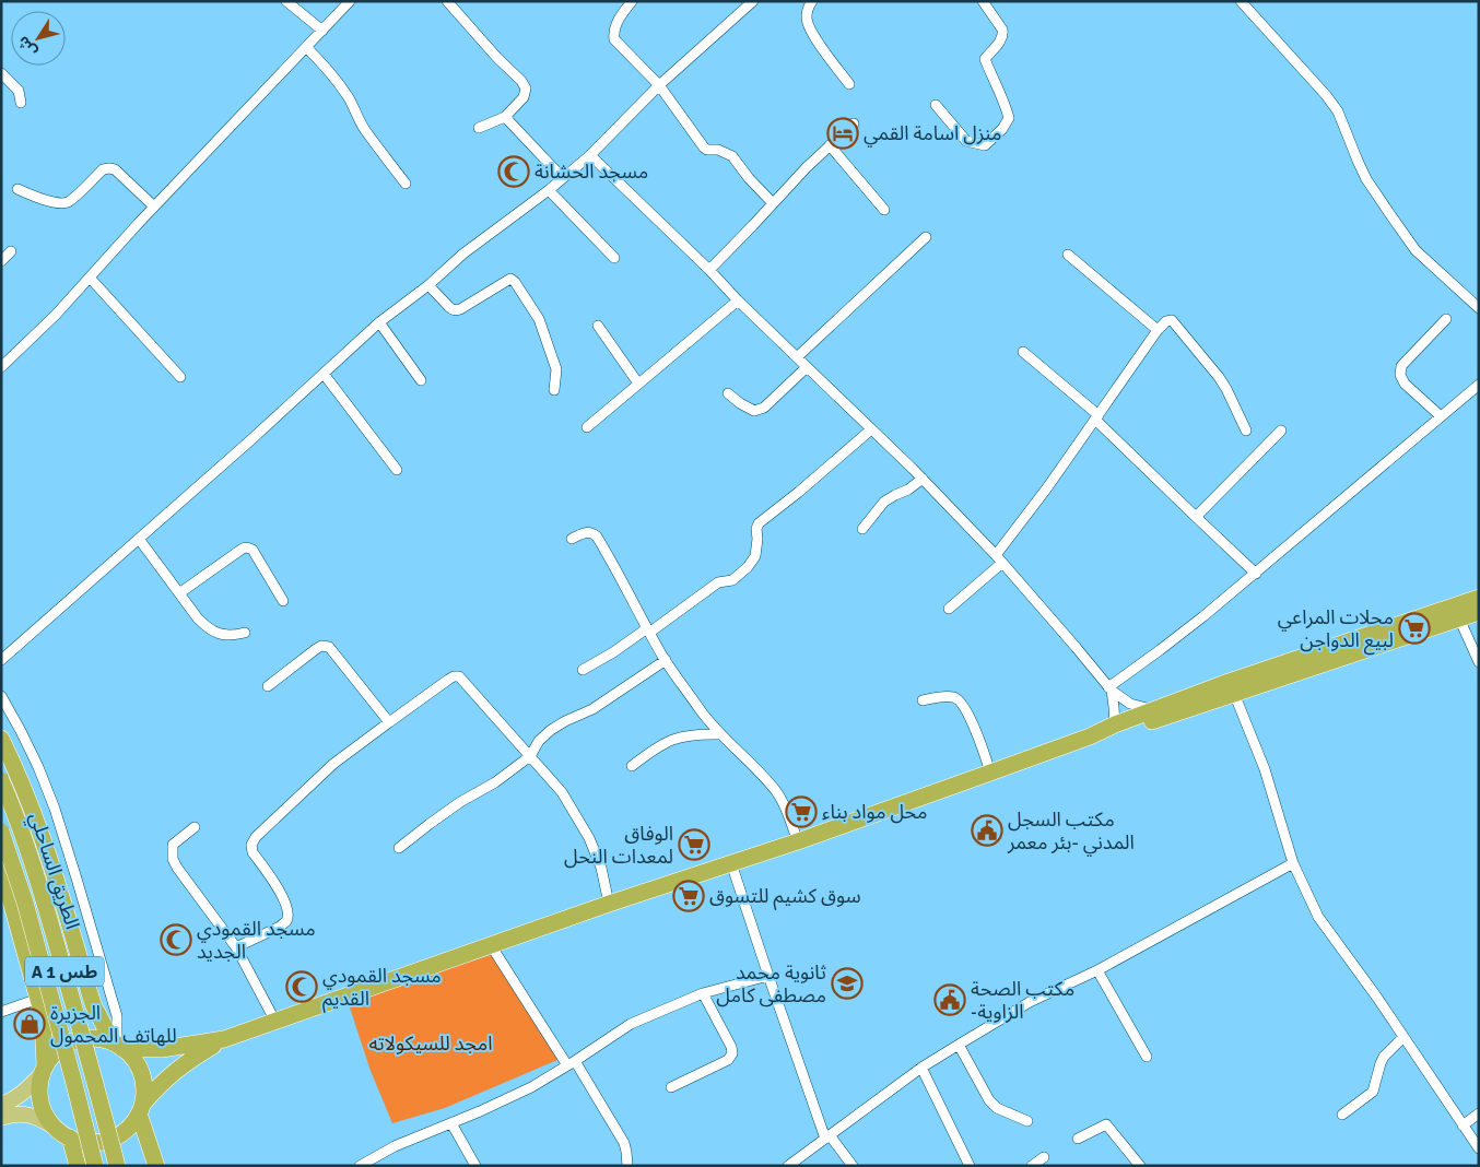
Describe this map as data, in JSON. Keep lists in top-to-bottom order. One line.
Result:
{"streets":{"highway":["الطريق الساحلي","A 1 طس"]},"parks":["امجد للسيكولاته"],"places":{"hotel":["منزل اسامة القمي"],"mosque":["مسجد الحشانة","مسجد القمودي الجديد","مسجد القمودي القديم"],"supermarket":["محلات المراعي لبيع الدواجن","محل مواد بناء","الوفاق لمعدات النحل","سوق كشيم للتسوق"],"public building":["مكتب السجل المدني -بئر معمر","مكتب الصحة -الزاوية"],"school or university":["ثانوية محمد مصطفى كامل"],"shop":["الجزيرة للهاتف المحمول"]},"north":"bottom left"}
